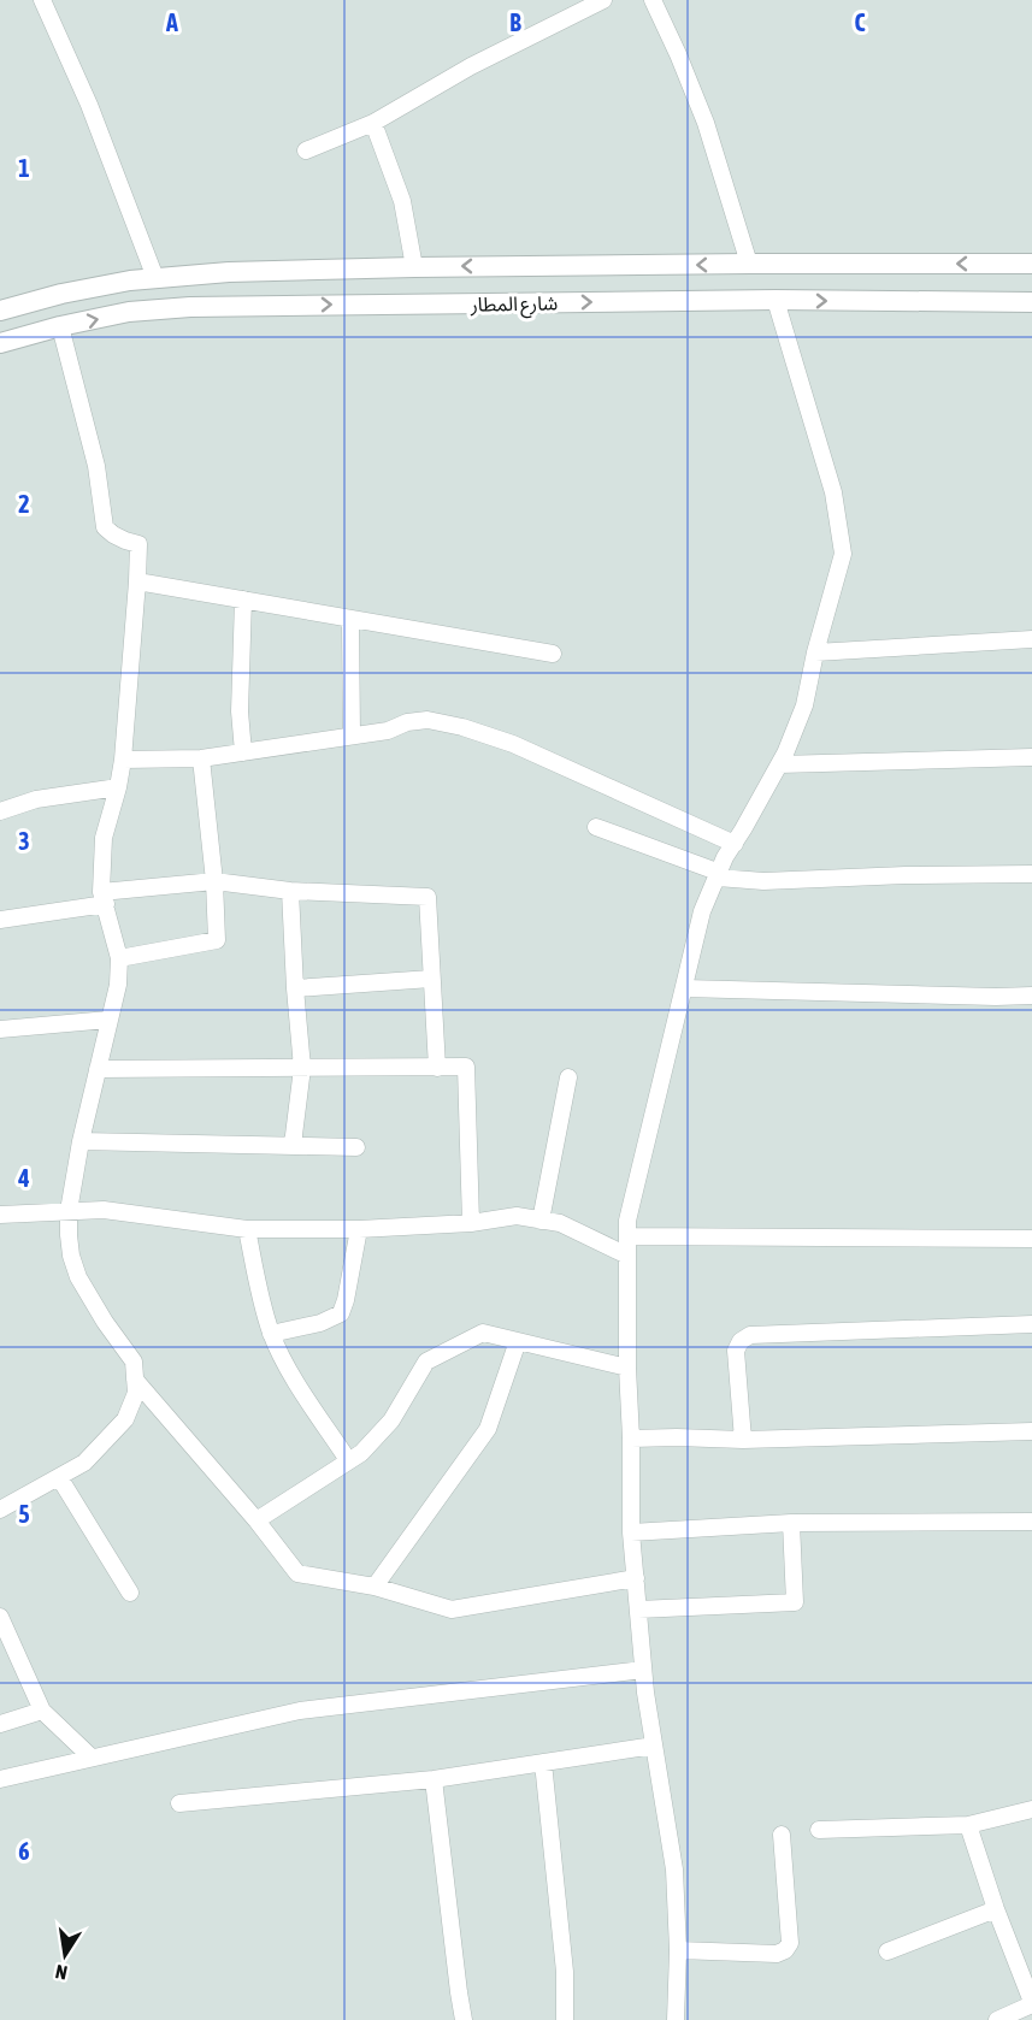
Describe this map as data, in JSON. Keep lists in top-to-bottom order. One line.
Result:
{"streets":{"main road":["شارع المطار"]},"north":"bottom","grid":{"columns":["A","B","C"],"rows":["1","2","3","4","5","6"]}}
